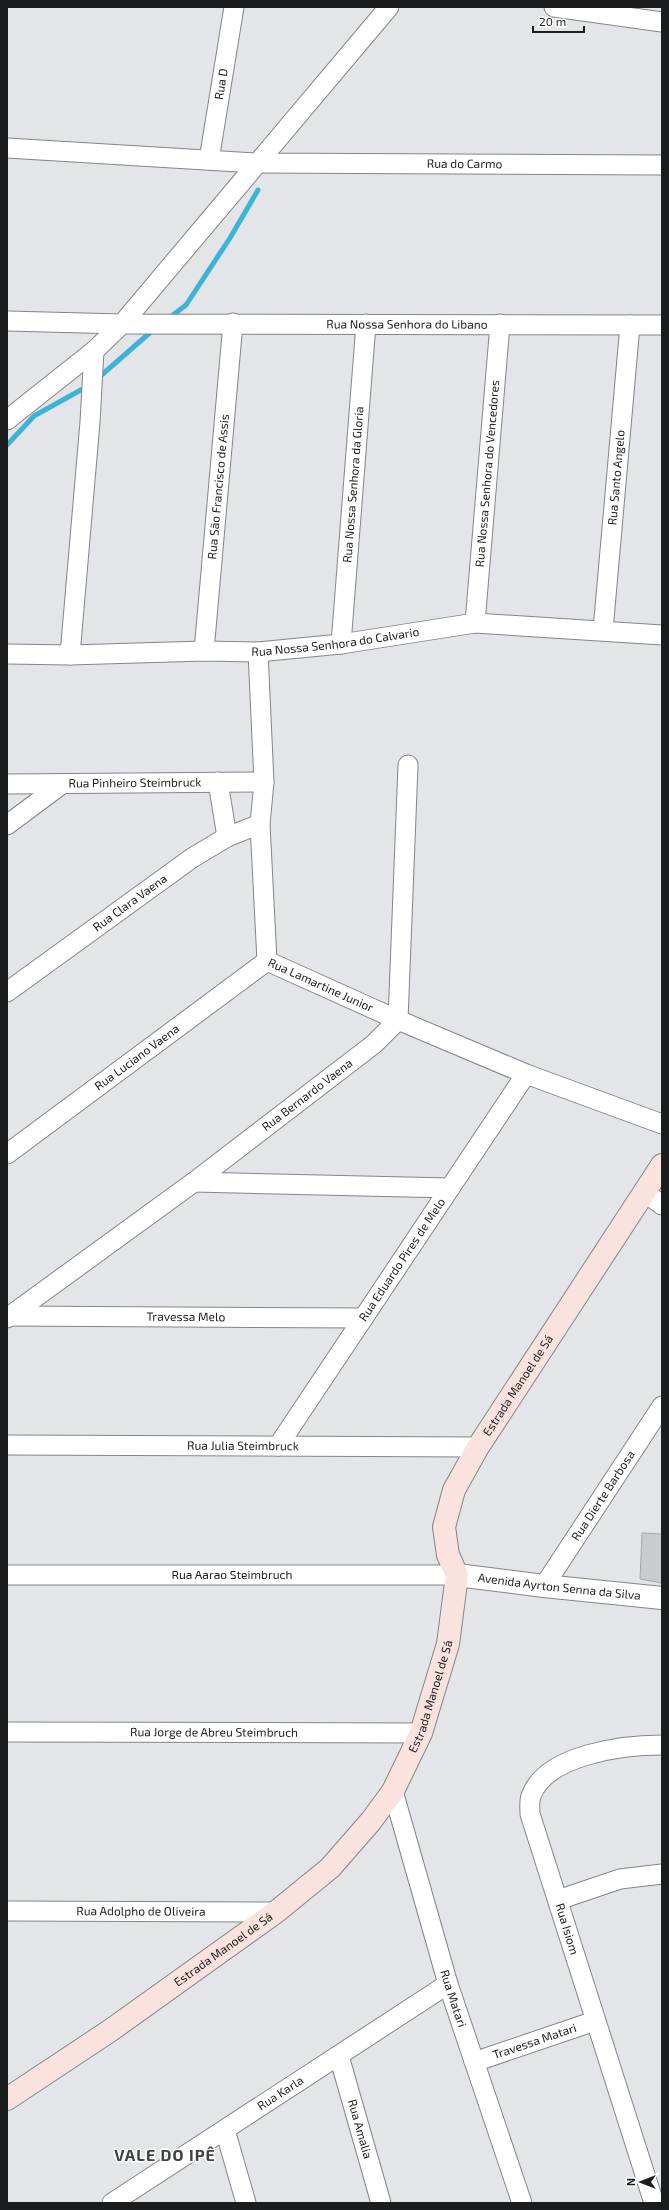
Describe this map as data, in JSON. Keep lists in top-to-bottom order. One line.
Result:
{"streets":{"main road":["Estrada Manoel de Sá"],"street":["Rua D","Rua do Carmo","Rua Nossa Senhora do Libano","Rua Nossa Senhora do Vencedores","Rua Santo Angelo","Rua Nossa Senhora da Gloria","Rua São Francisco de Assis","Rua Nossa Senhora do Calvario","Rua Pinheiro Steimbruck","Rua Clara Vaena","Rua Lamartine Junior","Rua Luciano Vaena","Rua Bernardo Vaena","Rua Eduardo Pires de Melo","Travessa Melo","Rua Julia Steimbruck","Rua Dierte Barbosa","Rua Aarao Steimbruch","Avenida Ayrton Senna da Silva","Rua Jorge de Abreu Steimbruch","Rua Adolpho de Oliveira","Rua Isiom","Rua Matari","Travessa Matari","Rua Karla","Rua Amalia"]},"crossings":[["Rua D","Rua do Carmo"],["Rua Nossa Senhora do Libano","Rua Nossa Senhora do Vencedores"],["Rua Nossa Senhora do Libano","Rua Santo Angelo"],["Rua Nossa Senhora do Libano","Rua Nossa Senhora da Gloria"],["Rua Nossa Senhora do Libano","Rua São Francisco de Assis"],["Rua Nossa Senhora do Vencedores","Rua Nossa Senhora do Calvario"],["Rua Santo Angelo","Rua Nossa Senhora do Calvario"],["Rua Nossa Senhora da Gloria","Rua Nossa Senhora do Calvario"],["Rua São Francisco de Assis","Rua Nossa Senhora do Calvario"],["Rua Nossa Senhora do Calvario","Rua Lamartine Junior"],["Rua Pinheiro Steimbruck","Rua Lamartine Junior"],["Rua Clara Vaena","Rua Lamartine Junior"],["Rua Lamartine Junior","Rua Luciano Vaena"],["Rua Lamartine Junior","Rua Bernardo Vaena"],["Rua Lamartine Junior","Rua Eduardo Pires de Melo"],["Rua Bernardo Vaena","Travessa Melo"],["Rua Eduardo Pires de Melo","Travessa Melo"],["Rua Eduardo Pires de Melo","Rua Julia Steimbruck"],["Estrada Manoel de Sá","Rua Julia Steimbruck"],["Estrada Manoel de Sá","Rua Aarao Steimbruch"],["Estrada Manoel de Sá","Avenida Ayrton Senna da Silva"],["Estrada Manoel de Sá","Rua Jorge de Abreu Steimbruch"],["Estrada Manoel de Sá","Rua Adolpho de Oliveira"],["Estrada Manoel de Sá","Rua Matari"],["Rua Dierte Barbosa","Avenida Ayrton Senna da Silva"],["Rua Aarao Steimbruch","Avenida Ayrton Senna da Silva"],["Rua Isiom","Travessa Matari"],["Rua Matari","Travessa Matari"],["Rua Matari","Rua Karla"],["Rua Karla","Rua Amalia"]],"districts":["VALE DO IPÊ"],"scale_bar":"20 m","north":"left"}
